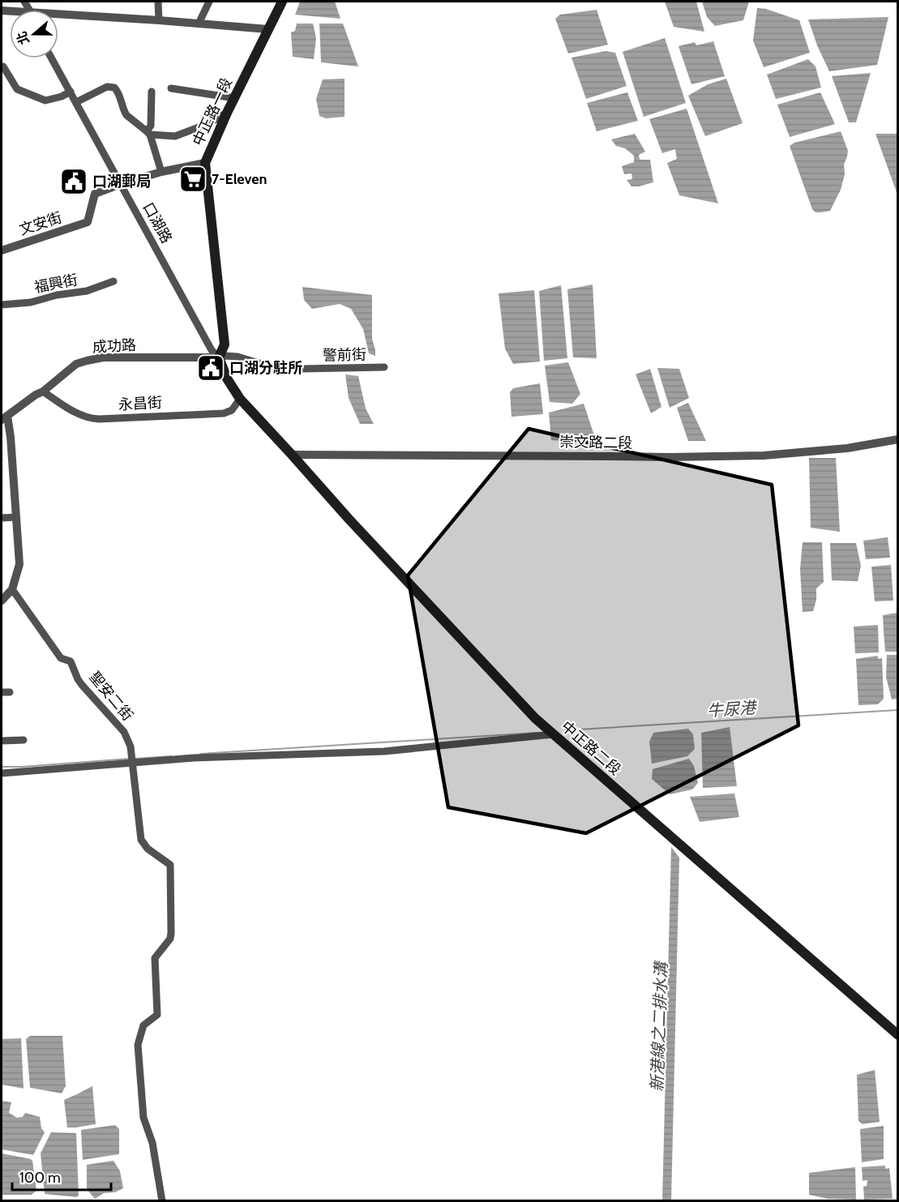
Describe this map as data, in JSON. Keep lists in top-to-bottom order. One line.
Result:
{"streets":{"main road":["中正路一段","中正路二段"],"street":["口湖路","文安街","福興街","成功路","警前街","永昌街","崇文路二段","聖安二街"]},"crossings":[["中正路一段","口湖路"],["中正路一段","成功路"],["中正路一段","警前街"],["中正路一段","中正路二段"],["口湖路","文安街"],["口湖路","成功路"],["口湖路","警前街"],["口湖路","中正路二段"],["成功路","警前街"],["成功路","永昌街"],["成功路","中正路二段"],["警前街","中正路二段"],["永昌街","中正路二段"],["崇文路二段","中正路二段"]],"water":["牛尿港","新港線之二排水溝"],"places":{"supermarket":["7-Eleven"],"public building":["口湖郵局","口湖分駐所"]},"scale_bar":"100 m","north":"left"}
